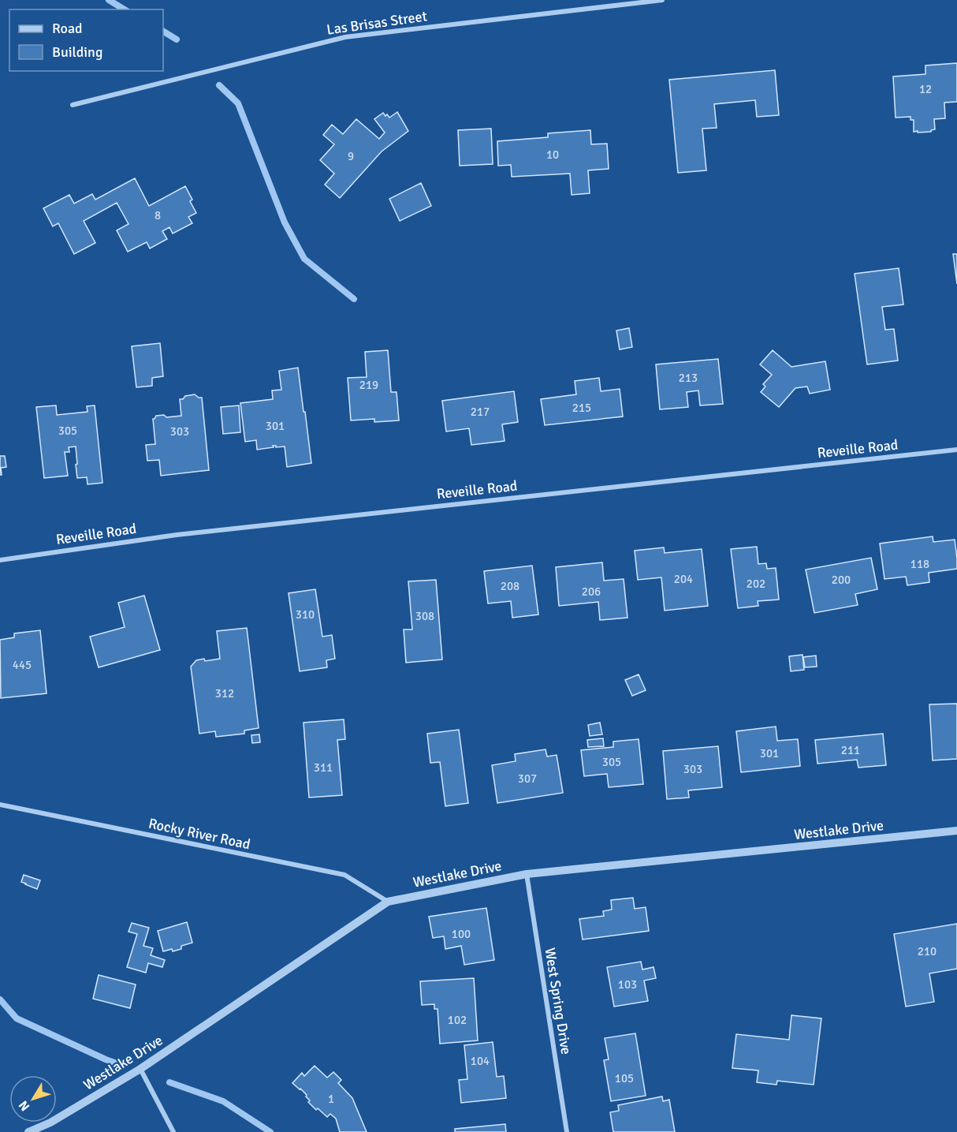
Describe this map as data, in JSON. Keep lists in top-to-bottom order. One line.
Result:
{"streets":{"street":["Las Brisas Street","Reveille Road","Westlake Drive","Rocky River Road","West Spring Drive"]},"crossings":[["Westlake Drive","Rocky River Road"],["Westlake Drive","West Spring Drive"]],"house_numbers":["12","10","9","8","213","219","215","217","301","305","303","118","204","200","202","208","206","310","308","445","312","211","301","305","311","303","307","100","210","103","102","104","105","1"],"legend":["Road","Building"],"north":"bottom left"}
